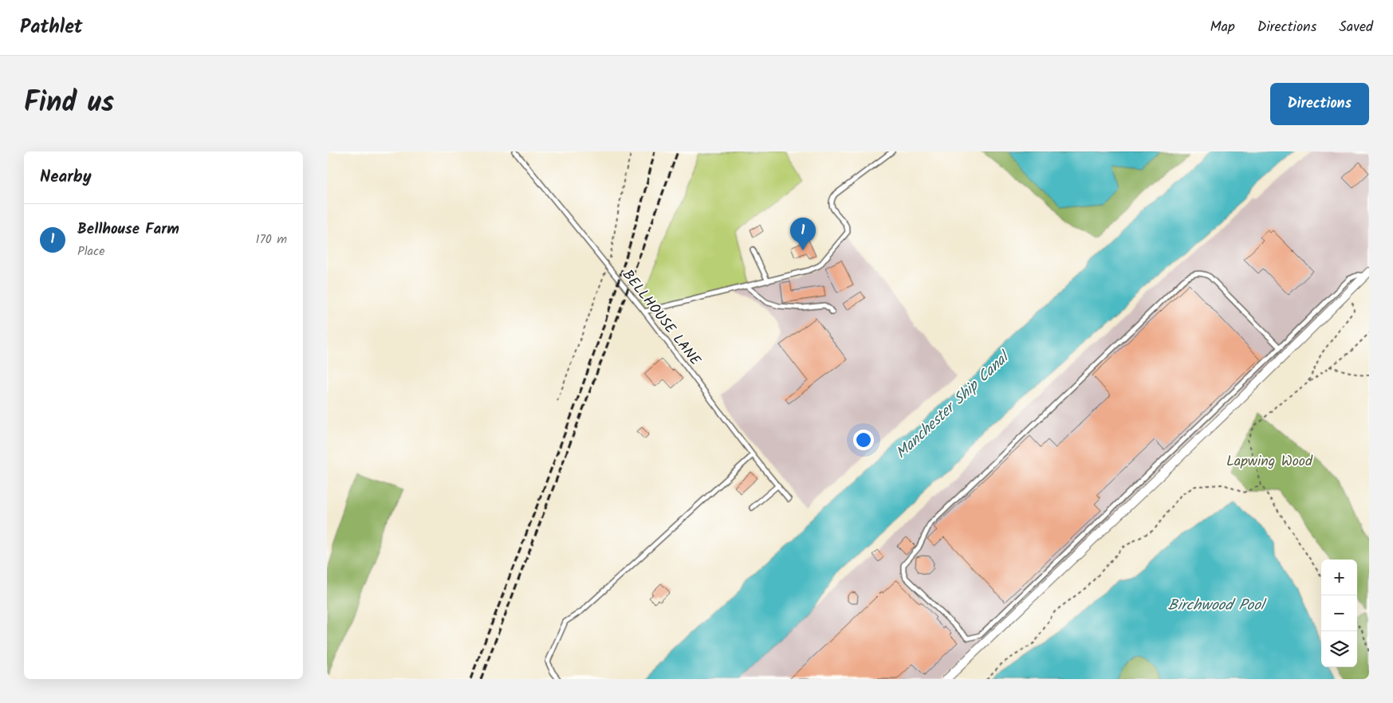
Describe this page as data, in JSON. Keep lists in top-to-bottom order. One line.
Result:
{"streets":{"lane":["BELLHOUSE LANE"]},"water":["Manchester Ship Canal","Birchwood Pool"],"parks":["Lapwing Wood"],"page":{"header":"Pathlet","nav":["Map","Directions","Saved"],"title":"Find us","buttons":"Directions","heading":"Nearby","list":[{"mark":"1","name":"Bellhouse Farm","note":"Place","value":"170 m"}],"pins":"1","map_buttons":["+","−"]}}
